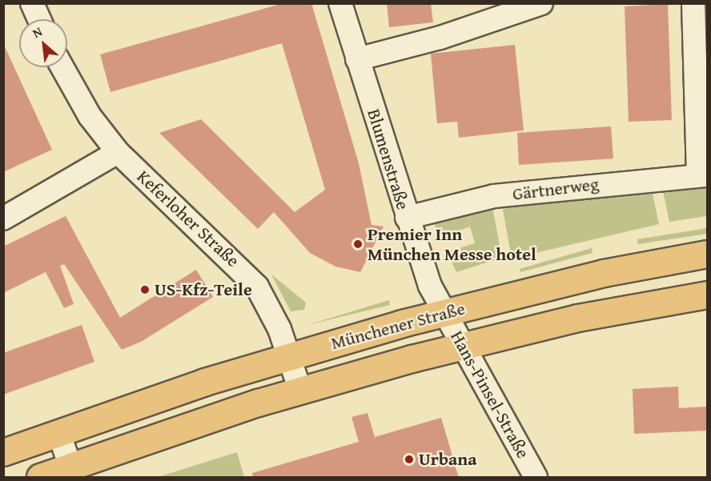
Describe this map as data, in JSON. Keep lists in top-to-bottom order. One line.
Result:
{"streets":{"main road":["Münchener Straße"],"street":["Blumenstraße","Gärtnerweg","Keferloher Straße","Hans-Pinsel-Straße"]},"crossings":[["Blumenstraße","Gärtnerweg"],["Blumenstraße","Münchener Straße"],["Blumenstraße","Hans-Pinsel-Straße"],["Keferloher Straße","Münchener Straße"],["Münchener Straße","Hans-Pinsel-Straße"]],"places":["Premier Inn München Messe hotel","US-Kfz-Teile","Urbana"],"north":"top left"}
